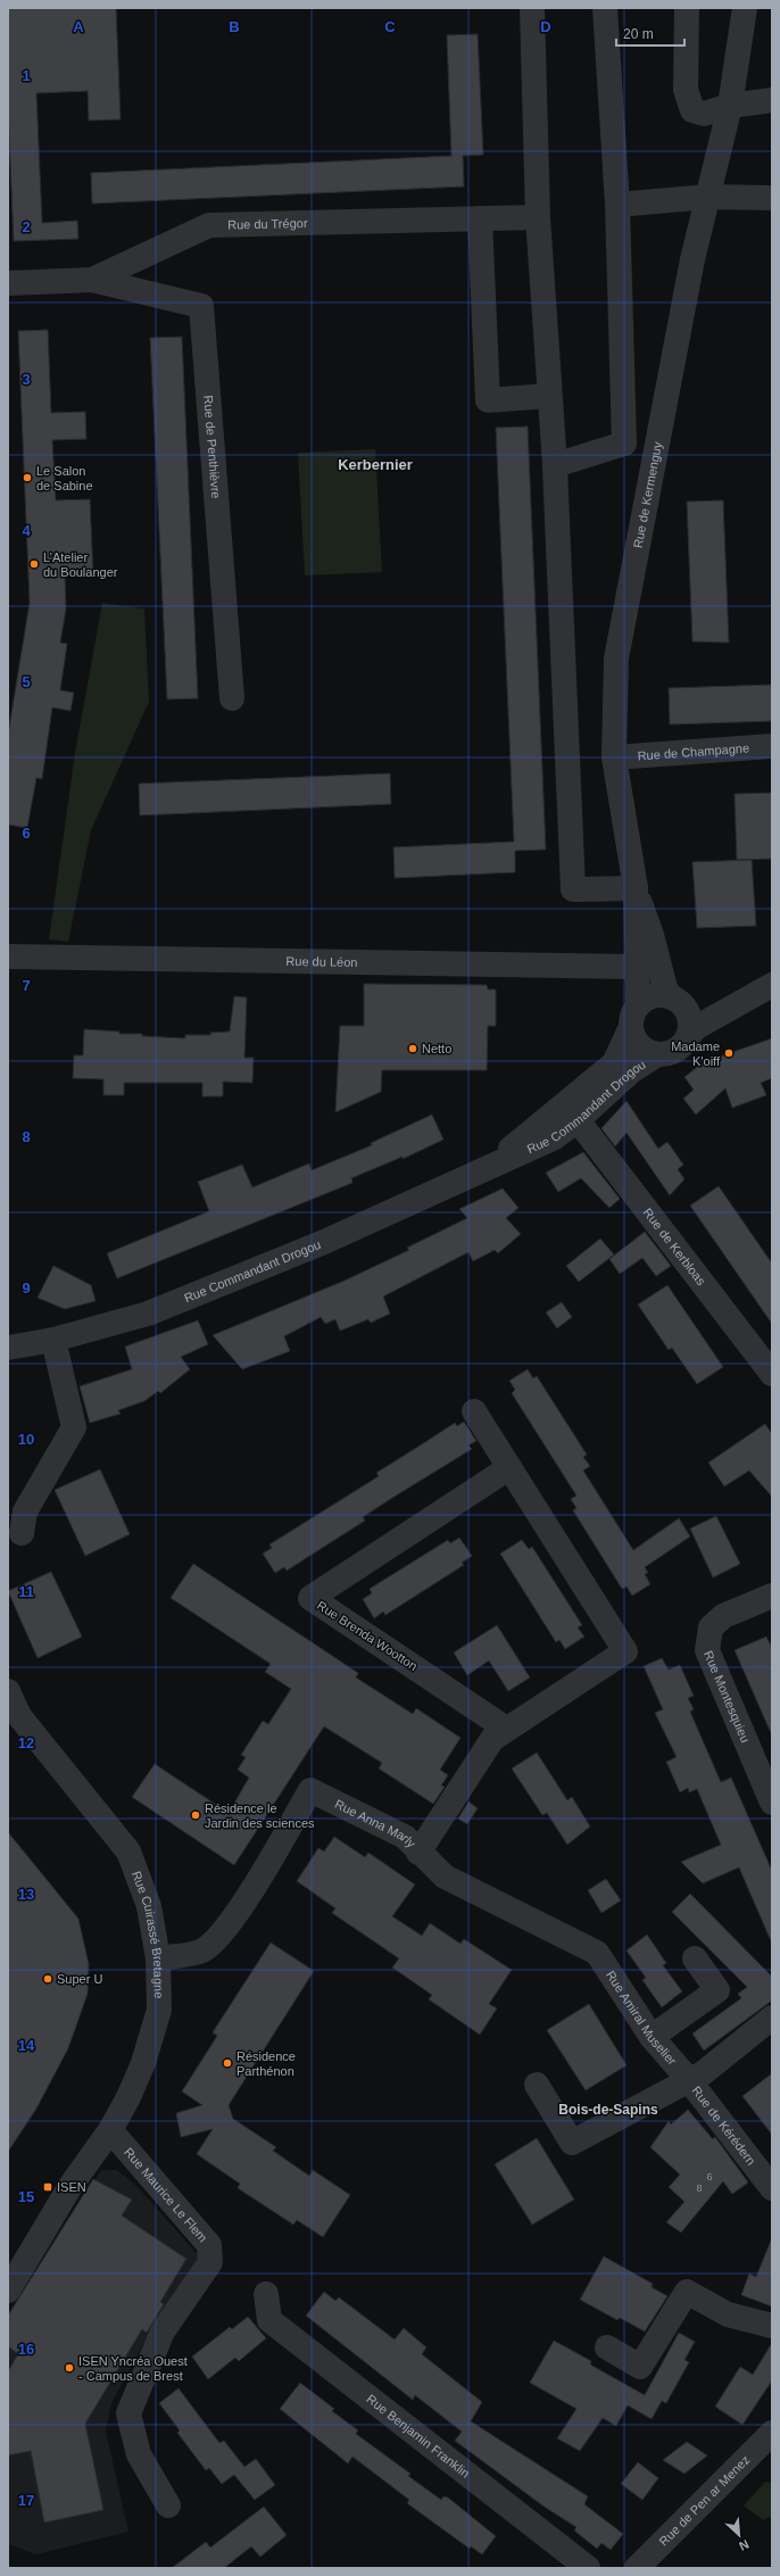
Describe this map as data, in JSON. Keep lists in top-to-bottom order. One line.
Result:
{"streets":{"street":["Rue du Trégor","Rue de Penthièvre","Rue de Kermenguy","Rue de Champagne","Rue du Léon","Rue Commandant Drogou","Rue de Kerbloas","Rue Brenda Wootton","Rue Montesquieu","Rue Anna Marly","Rue Cuirassé Bretagne","Rue Amiral Muselier","Rue de Kérédern","Rue Maurice Le Flem","Rue Benjamin Franklin","Rue de Pen ar Menez"]},"crossings":[["Rue du Trégor","Rue de Penthièvre"],["Rue de Kermenguy","Rue de Champagne"],["Rue de Kermenguy","Rue du Léon"],["Rue de Kermenguy","Rue Commandant Drogou"],["Rue Commandant Drogou","Rue de Kerbloas"],["Rue Anna Marly","Rue Cuirassé Bretagne"],["Rue Anna Marly","Rue Amiral Muselier"],["Rue Cuirassé Bretagne","Rue Maurice Le Flem"],["Rue Amiral Muselier","Rue de Kérédern"]],"districts":["Kerbernier","Bois-de-Sapins"],"places":{"other":["Le Salon de Sabine","L’Atelier du Boulanger","Netto","Madame K'oiff","Résidence le Jardin des sciences","Super U","Résidence Parthénon","ISEN Yncréa Ouest - Campus de Brest"],"transit":["ISEN"]},"house_numbers":["6","8"],"scale_bar":"20 m","north":"bottom right","grid":{"columns":["A","B","C","D"],"rows":["1","2","3","4","5","6","7","8","9","10","11","12","13","14","15","16","17"]}}
